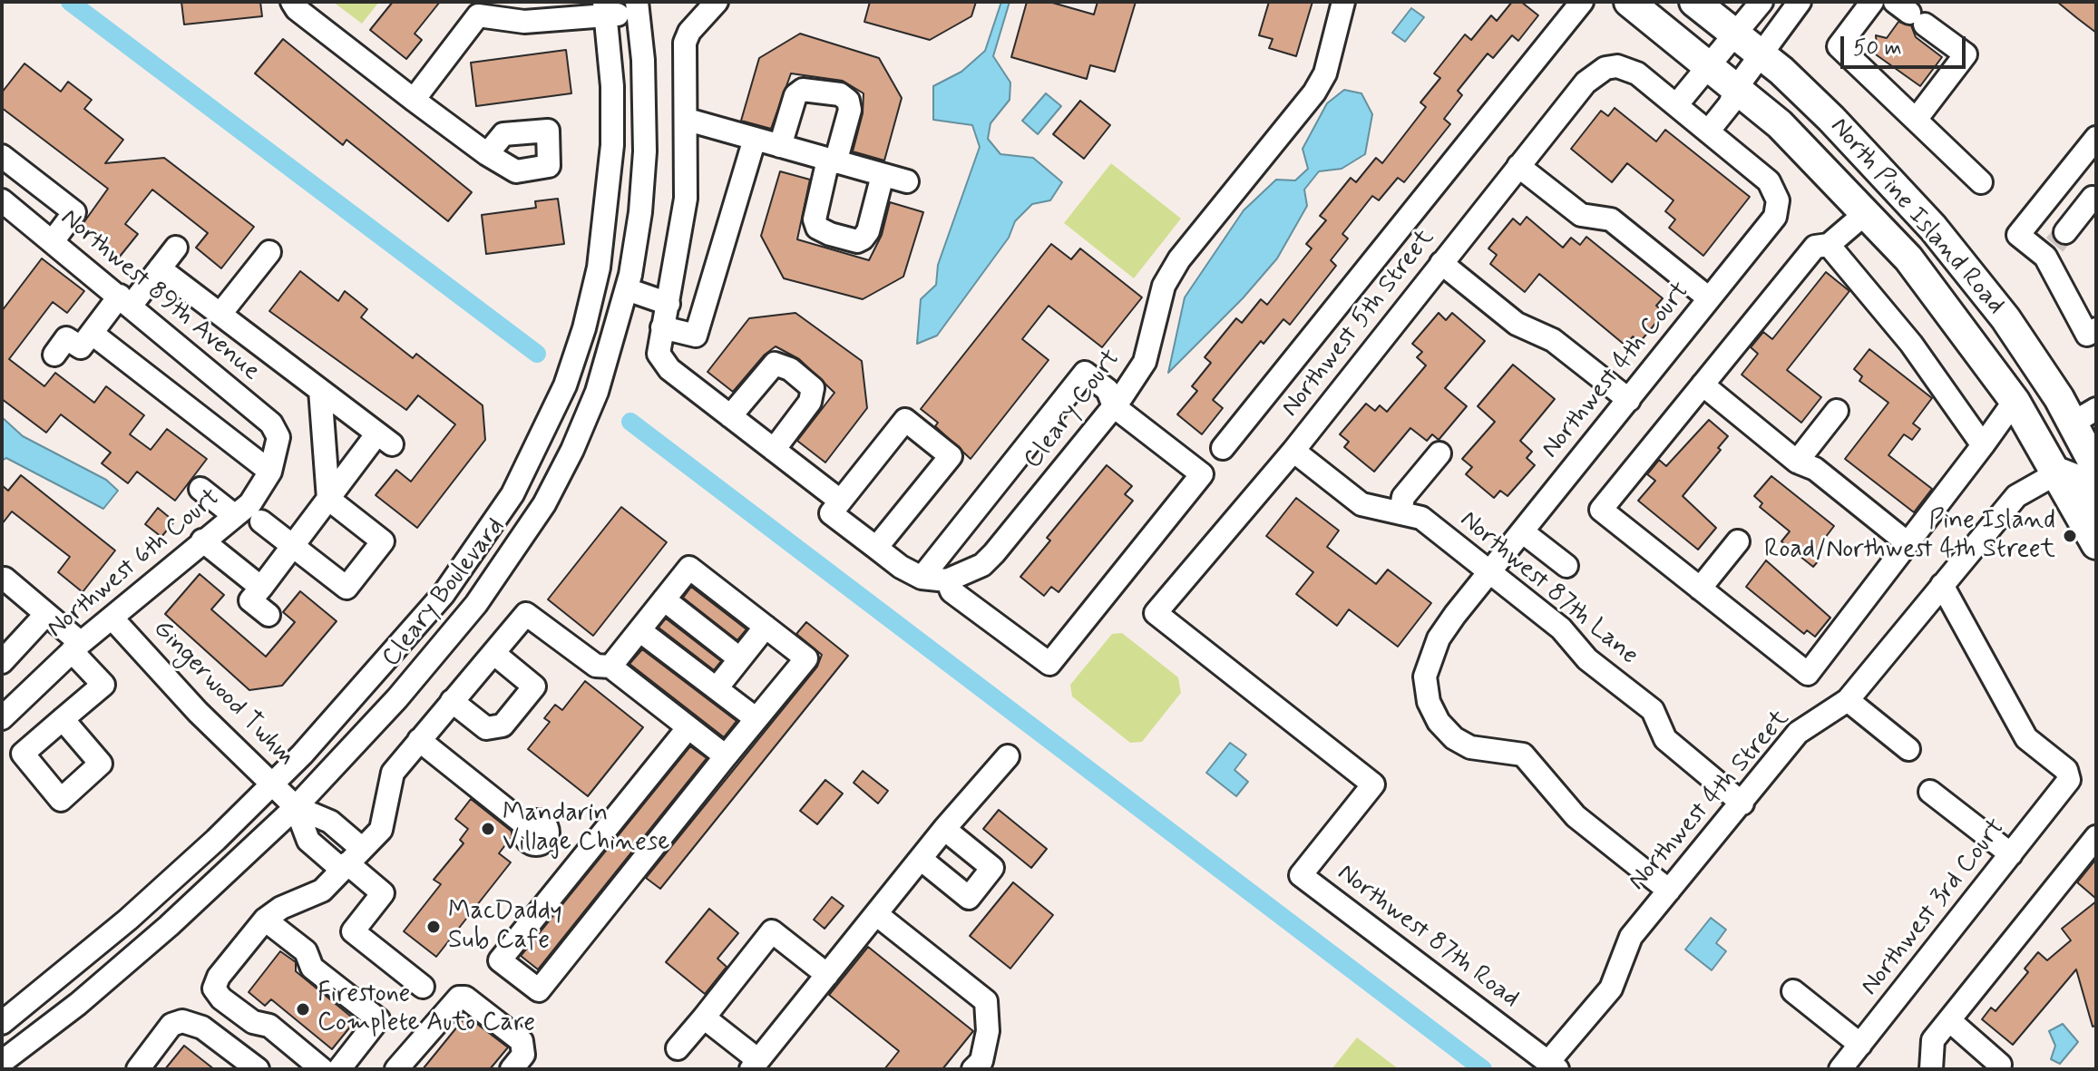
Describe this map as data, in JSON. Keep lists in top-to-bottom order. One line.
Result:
{"streets":{"main road":["North Pine Island Road"],"street":["Northwest 89th Avenue","Northwest 5th Street","Northwest 4th Court","Cleary Court","Northwest 6th Court","Northwest 87th Lane","Cleary Boulevard","Gingerwood Twhm","Northwest 4th Street","Northwest 3rd Court","Northwest 87th Road"]},"crossings":[["North Pine Island Road","Northwest 4th Street"],["Northwest 89th Avenue","Northwest 6th Court"],["Northwest 5th Street","Northwest 87th Lane"],["Northwest 5th Street","Northwest 87th Road"],["Northwest 4th Court","Northwest 87th Lane"],["Northwest 4th Court","Northwest 4th Street"],["Northwest 6th Court","Gingerwood Twhm"],["Northwest 87th Lane","Northwest 4th Street"],["Cleary Boulevard","Gingerwood Twhm"],["Northwest 4th Street","Northwest 3rd Court"],["Northwest 4th Street","Northwest 87th Road"]],"places":["Pine Island Road/Northwest 4th Street","Mandarin Village Chinese","MacDaddy Sub Cafe","Firestone Complete Auto Care"],"scale_bar":"50 m"}
